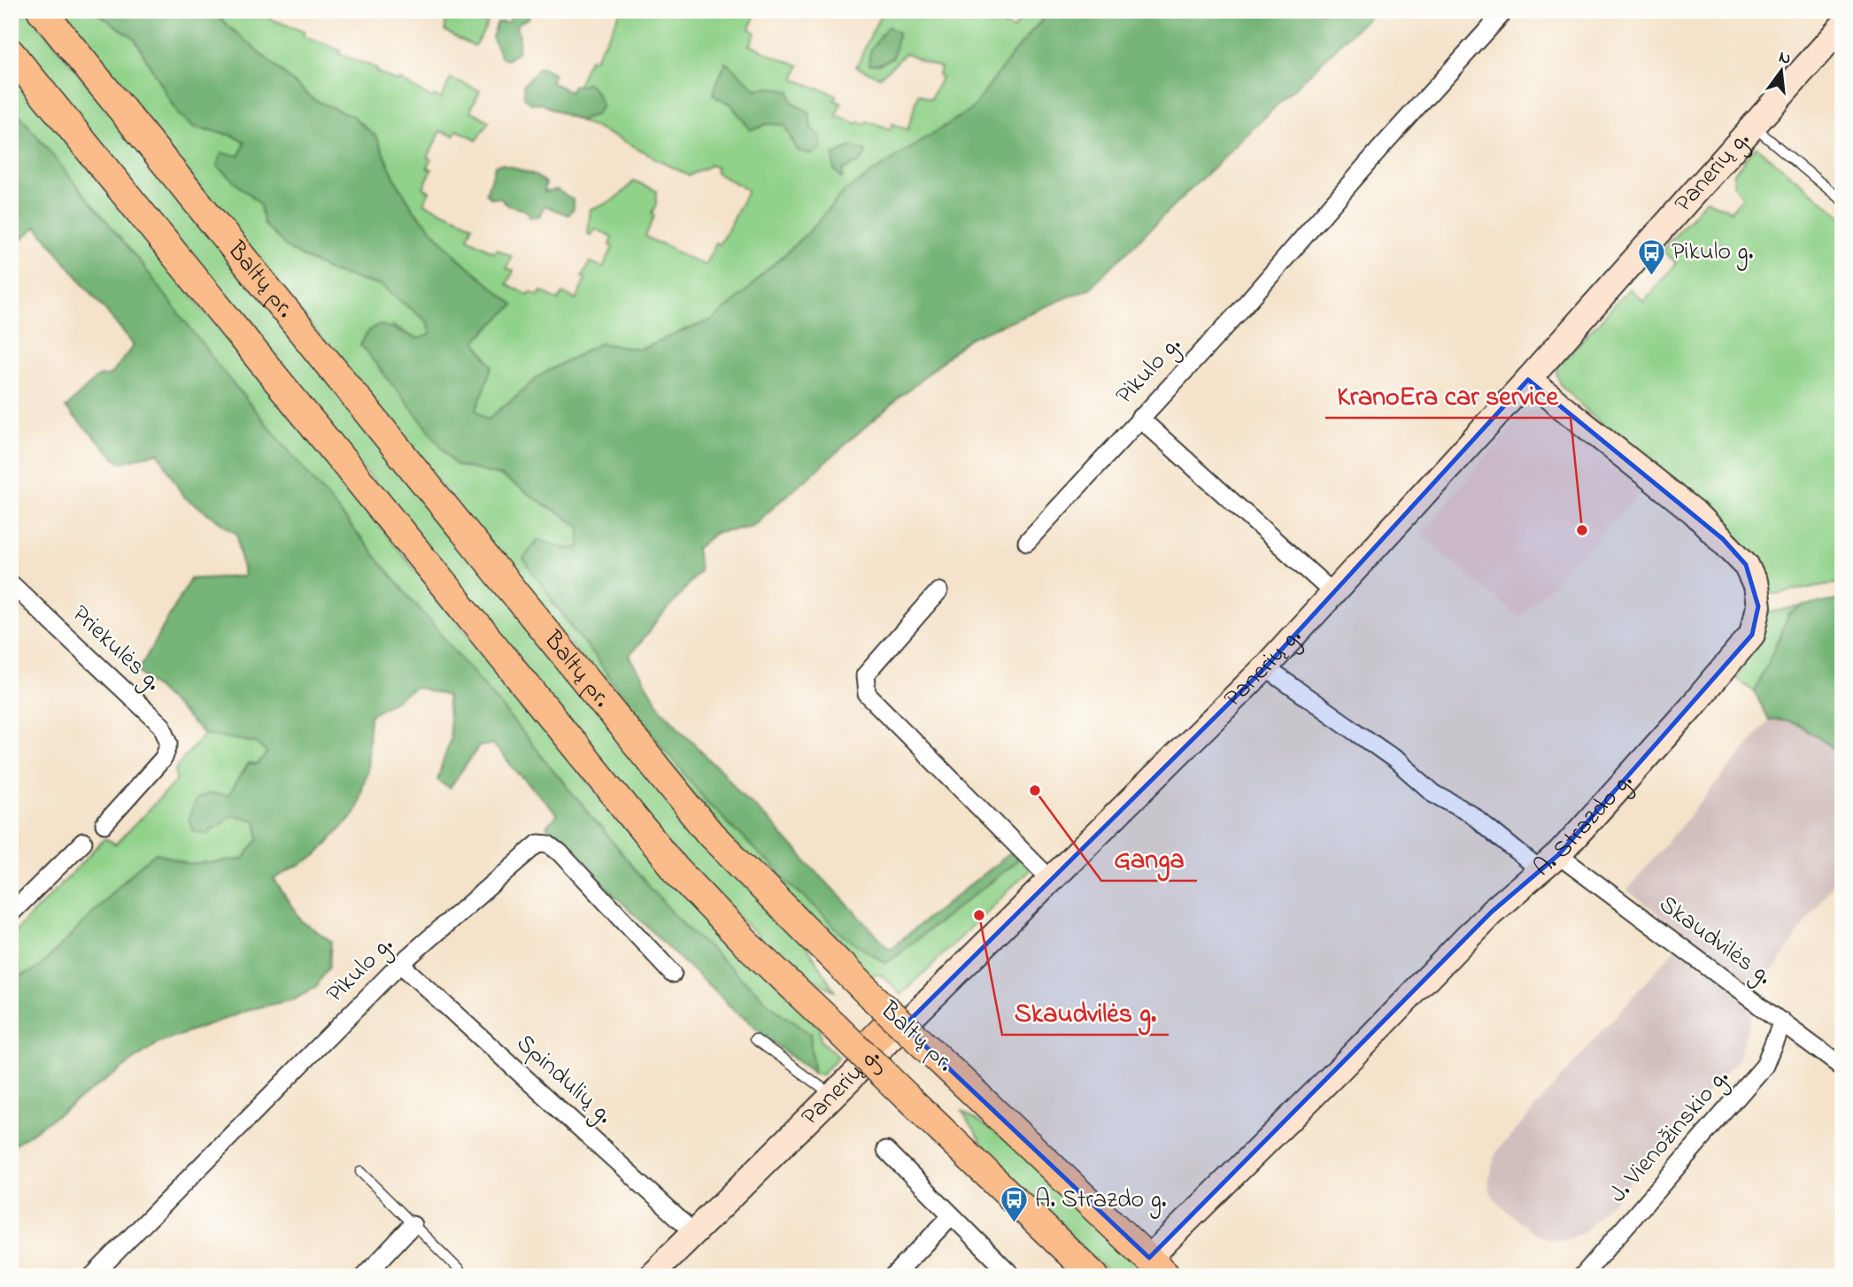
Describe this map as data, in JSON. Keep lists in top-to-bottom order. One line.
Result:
{"streets":{"main road":["Panerių g.","Baltų pr.","A. Strazdo g."],"street":["Pikulo g.","Priekulės g.","Skaudvilės g.","Spindulių g.","J. Vienožinskio g."]},"crossings":[["Panerių g.","A. Strazdo g."],["Panerių g.","Skaudvilės g."],["Panerių g.","Spindulių g."],["Baltų pr.","A. Strazdo g."],["Pikulo g.","Spindulių g."],["A. Strazdo g.","Skaudvilės g."],["Skaudvilės g.","J. Vienožinskio g."]],"places":{"bus stop":["Pikulo g.","A. Strazdo g."],"other":["KranoEra car service","Ganga","Skaudvilės g."]},"north":"top"}
